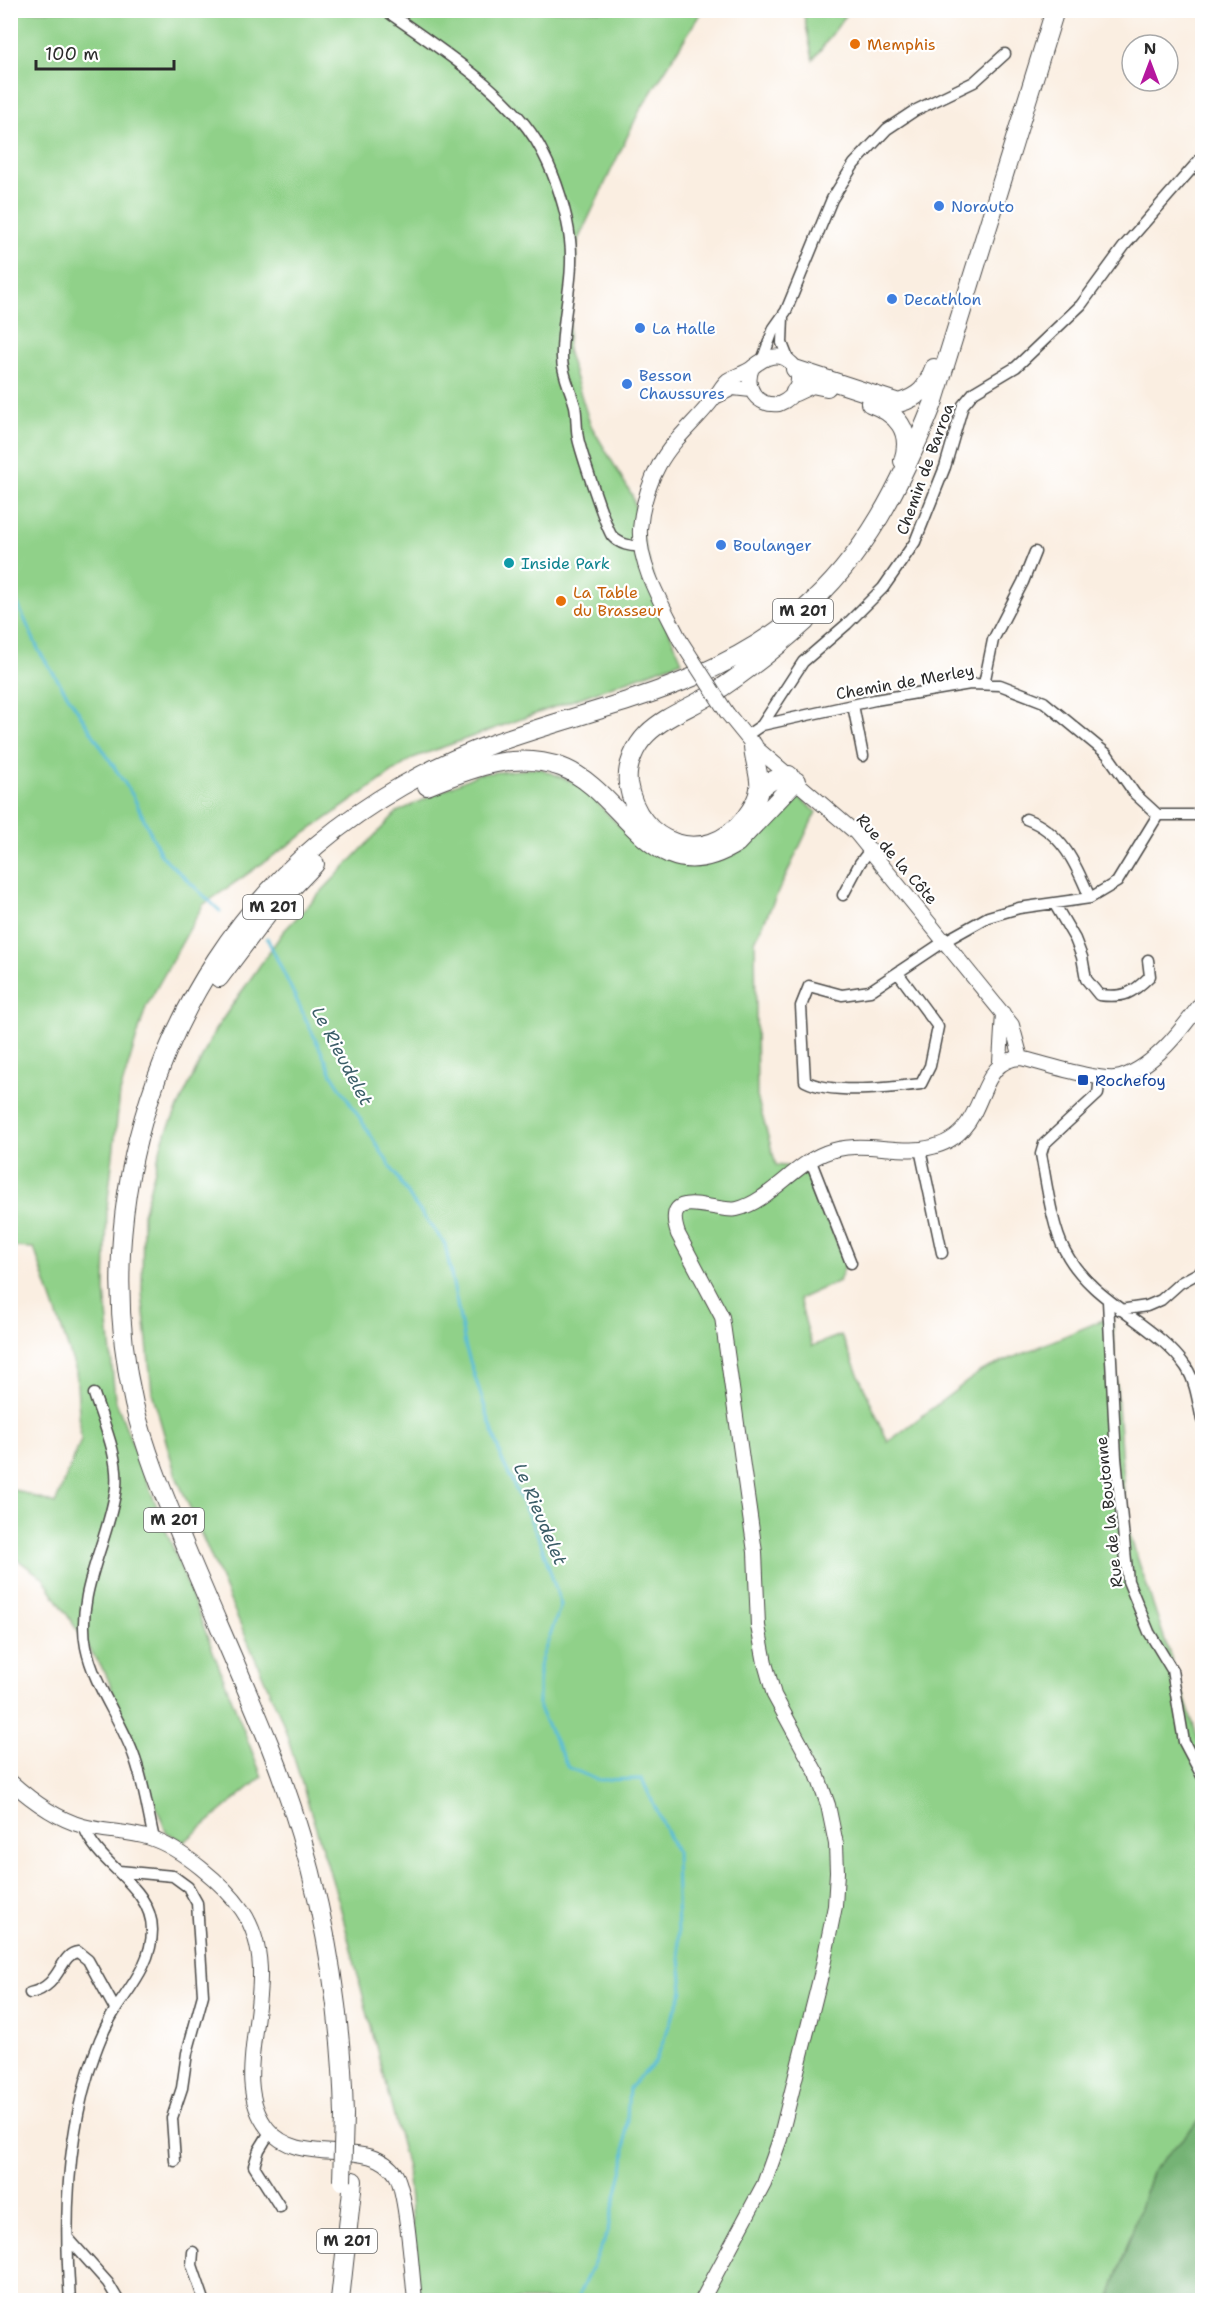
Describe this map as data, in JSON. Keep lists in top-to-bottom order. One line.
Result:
{"streets":{"highway":["M 201"],"street":["Chemin de Barroa","Chemin de Merley","Rue de la Côte","Rue de la Boutonne"]},"crossings":[["Chemin de Barroa","Chemin de Merley"],["Chemin de Merley","Rue de la Côte"]],"water":["Le Rieudelet"],"places":{"other":["Memphis","Norauto","Decathlon","La Halle","Besson Chaussures","Boulanger","Inside Park","La Table du Brasseur"],"transit":["Rochefoy"]},"scale_bar":"100 m","north":"top"}
